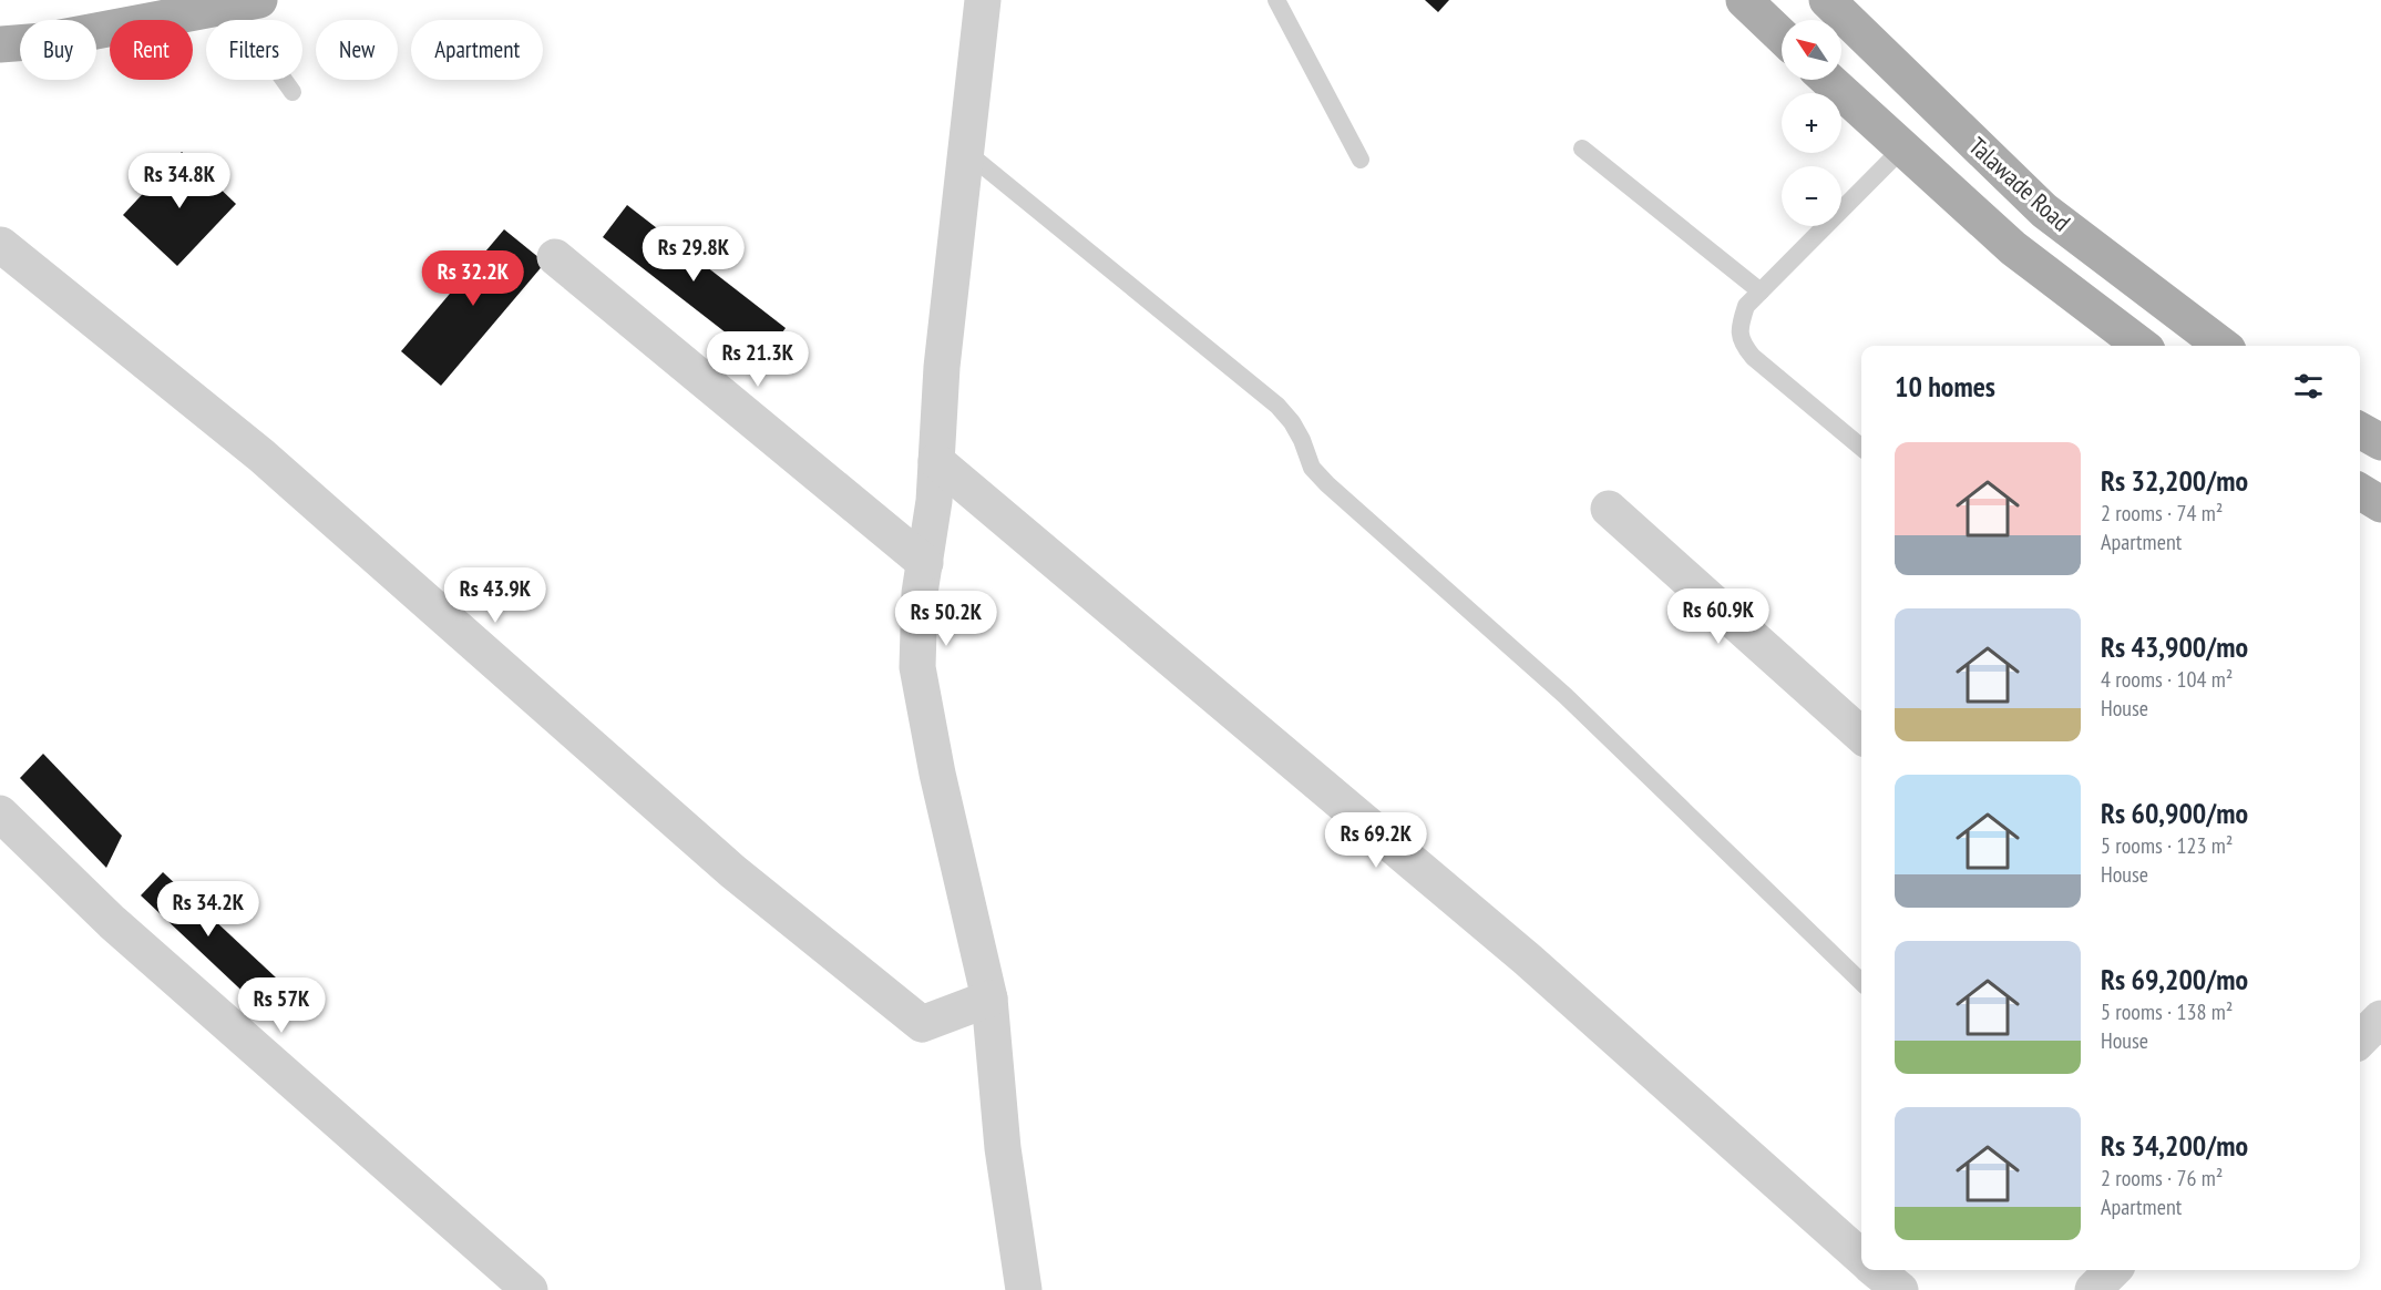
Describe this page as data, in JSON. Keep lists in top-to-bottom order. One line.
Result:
{"streets":{"main road":["Talawade Road"]},"north":"top left","page":{"map_buttons":["+","−"],"chip":["Buy","Rent","Filters","New","Apartment"],"price":["Rs 34.8K","Rs 29.8K","Rs 32.2K","Rs 21.3K","Rs 43.9K","Rs 60.9K","Rs 50.2K","Rs 69.2K","Rs 34.2K","Rs 57K"],"heading":"10 homes","list":[{"name":"Rs 32,200/mo","note":"2 rooms · 74 m² · Apartment"},{"name":"Rs 43,900/mo","note":"4 rooms · 104 m² · House"},{"name":"Rs 60,900/mo","note":"5 rooms · 123 m² · House"},{"name":"Rs 69,200/mo","note":"5 rooms · 138 m² · House"},{"name":"Rs 34,200/mo","note":"2 rooms · 76 m² · Apartment"}]}}
